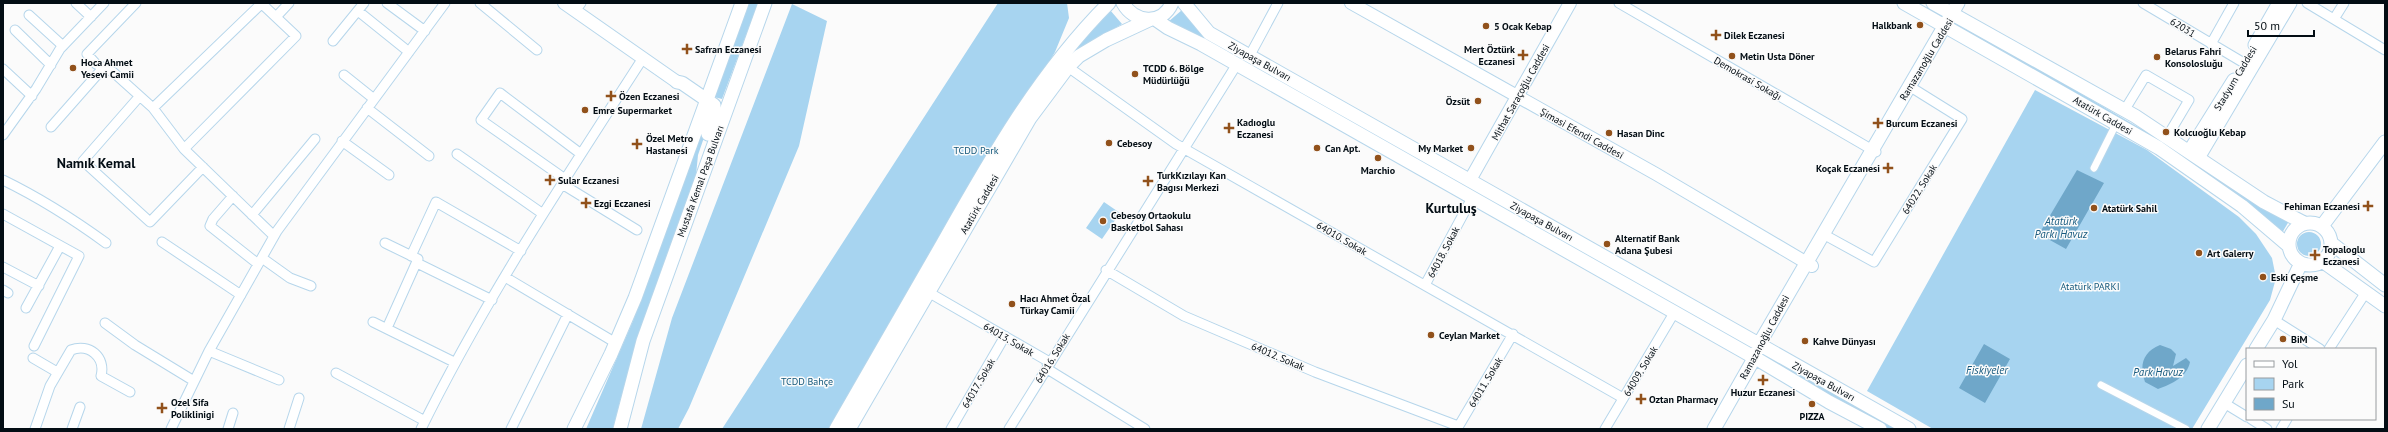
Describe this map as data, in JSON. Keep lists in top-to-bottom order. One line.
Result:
{"streets":{"main road":["Ramazanoğlu Caddesi","Ziyapaşa Bulvarı","Stadyum Caddesi","Atatürk Caddesi","Mustafa Kemal Paşa Bulvarı"],"street":["62031","Demokrasi Sokağı","Mithat Saraçoğlu Caddesi","Şimasi Efendi Caddesi","64022. Sokak","64010. Sokak","64018. Sokak","64013. Sokak","64012. Sokak","64016. Sokak","64009. Sokak","64011. Sokak","64017. Sokak"]},"crossings":[["62031","Stadyum Caddesi"],["Ramazanoğlu Caddesi","Ziyapaşa Bulvarı"],["Ramazanoğlu Caddesi","Demokrasi Sokağı"],["Ramazanoğlu Caddesi","Atatürk Caddesi"],["Ramazanoğlu Caddesi","Şimasi Efendi Caddesi"],["Ramazanoğlu Caddesi","64022. Sokak"],["Ziyapaşa Bulvarı","Mithat Saraçoğlu Caddesi"],["Ziyapaşa Bulvarı","Atatürk Caddesi"],["Ziyapaşa Bulvarı","64018. Sokak"],["Ziyapaşa Bulvarı","64016. Sokak"],["Ziyapaşa Bulvarı","64009. Sokak"],["Stadyum Caddesi","Atatürk Caddesi"],["Mithat Saraçoğlu Caddesi","Şimasi Efendi Caddesi"],["Atatürk Caddesi","64010. Sokak"],["Atatürk Caddesi","64013. Sokak"],["64010. Sokak","64018. Sokak"],["64010. Sokak","64016. Sokak"],["64010. Sokak","64009. Sokak"],["64010. Sokak","64011. Sokak"],["64013. Sokak","64016. Sokak"],["64013. Sokak","64017. Sokak"],["64012. Sokak","64016. Sokak"],["64012. Sokak","64011. Sokak"]],"districts":["Namık Kemal","Kurtuluş"],"water":["Atatürk Parkı Havuz","Fiskiyeler","Park Havuz"],"parks":["TCDD Park","Atatürk PARKI","TCDD Bahçe"],"places":{"other":["Halkbank","5 Ocak Kebap","Metin Usta Döner","Belarus Fahri Konsolosluğu","Hoca Ahmet Yesevi Camii","TCDD 6. Bölge Müdürlüğü","Özsüt","Emre Supermarket","Kolcuoğlu Kebap","Hasan Dinc","Cebesoy","Can Apt.","My Market","Marchio","Atatürk Sahil","Cebesoy Ortaokulu Basketbol Sahası","Alternatif Bank Adana Şubesi","Art Galerry","Eski Çeşme","Hacı Ahmet Özal Türkay Camii","Ceylan Market","BiM","Kahve Dünyası","PIZZA"],"health":["Dilek Eczanesi","Safran Eczanesi","Mert Öztürk Eczanesi","Özen Eczanesi","Burcum Eczanesi","Kadıoglu Eczanesi","Özel Metro Hastanesi","Koçak Eczanesi","Sular Eczanesi","TurkKızılayı Kan Bagısı Merkezi","Ezgi Eczanesi","Fehiman Eczanesi","Topaloglu Eczanesi","Huzur Eczanesi","Oztan Pharmacy","Ozel Sifa Poliklinigi"]},"legend":["Yol","Park","Su"],"scale_bar":"50 m"}
